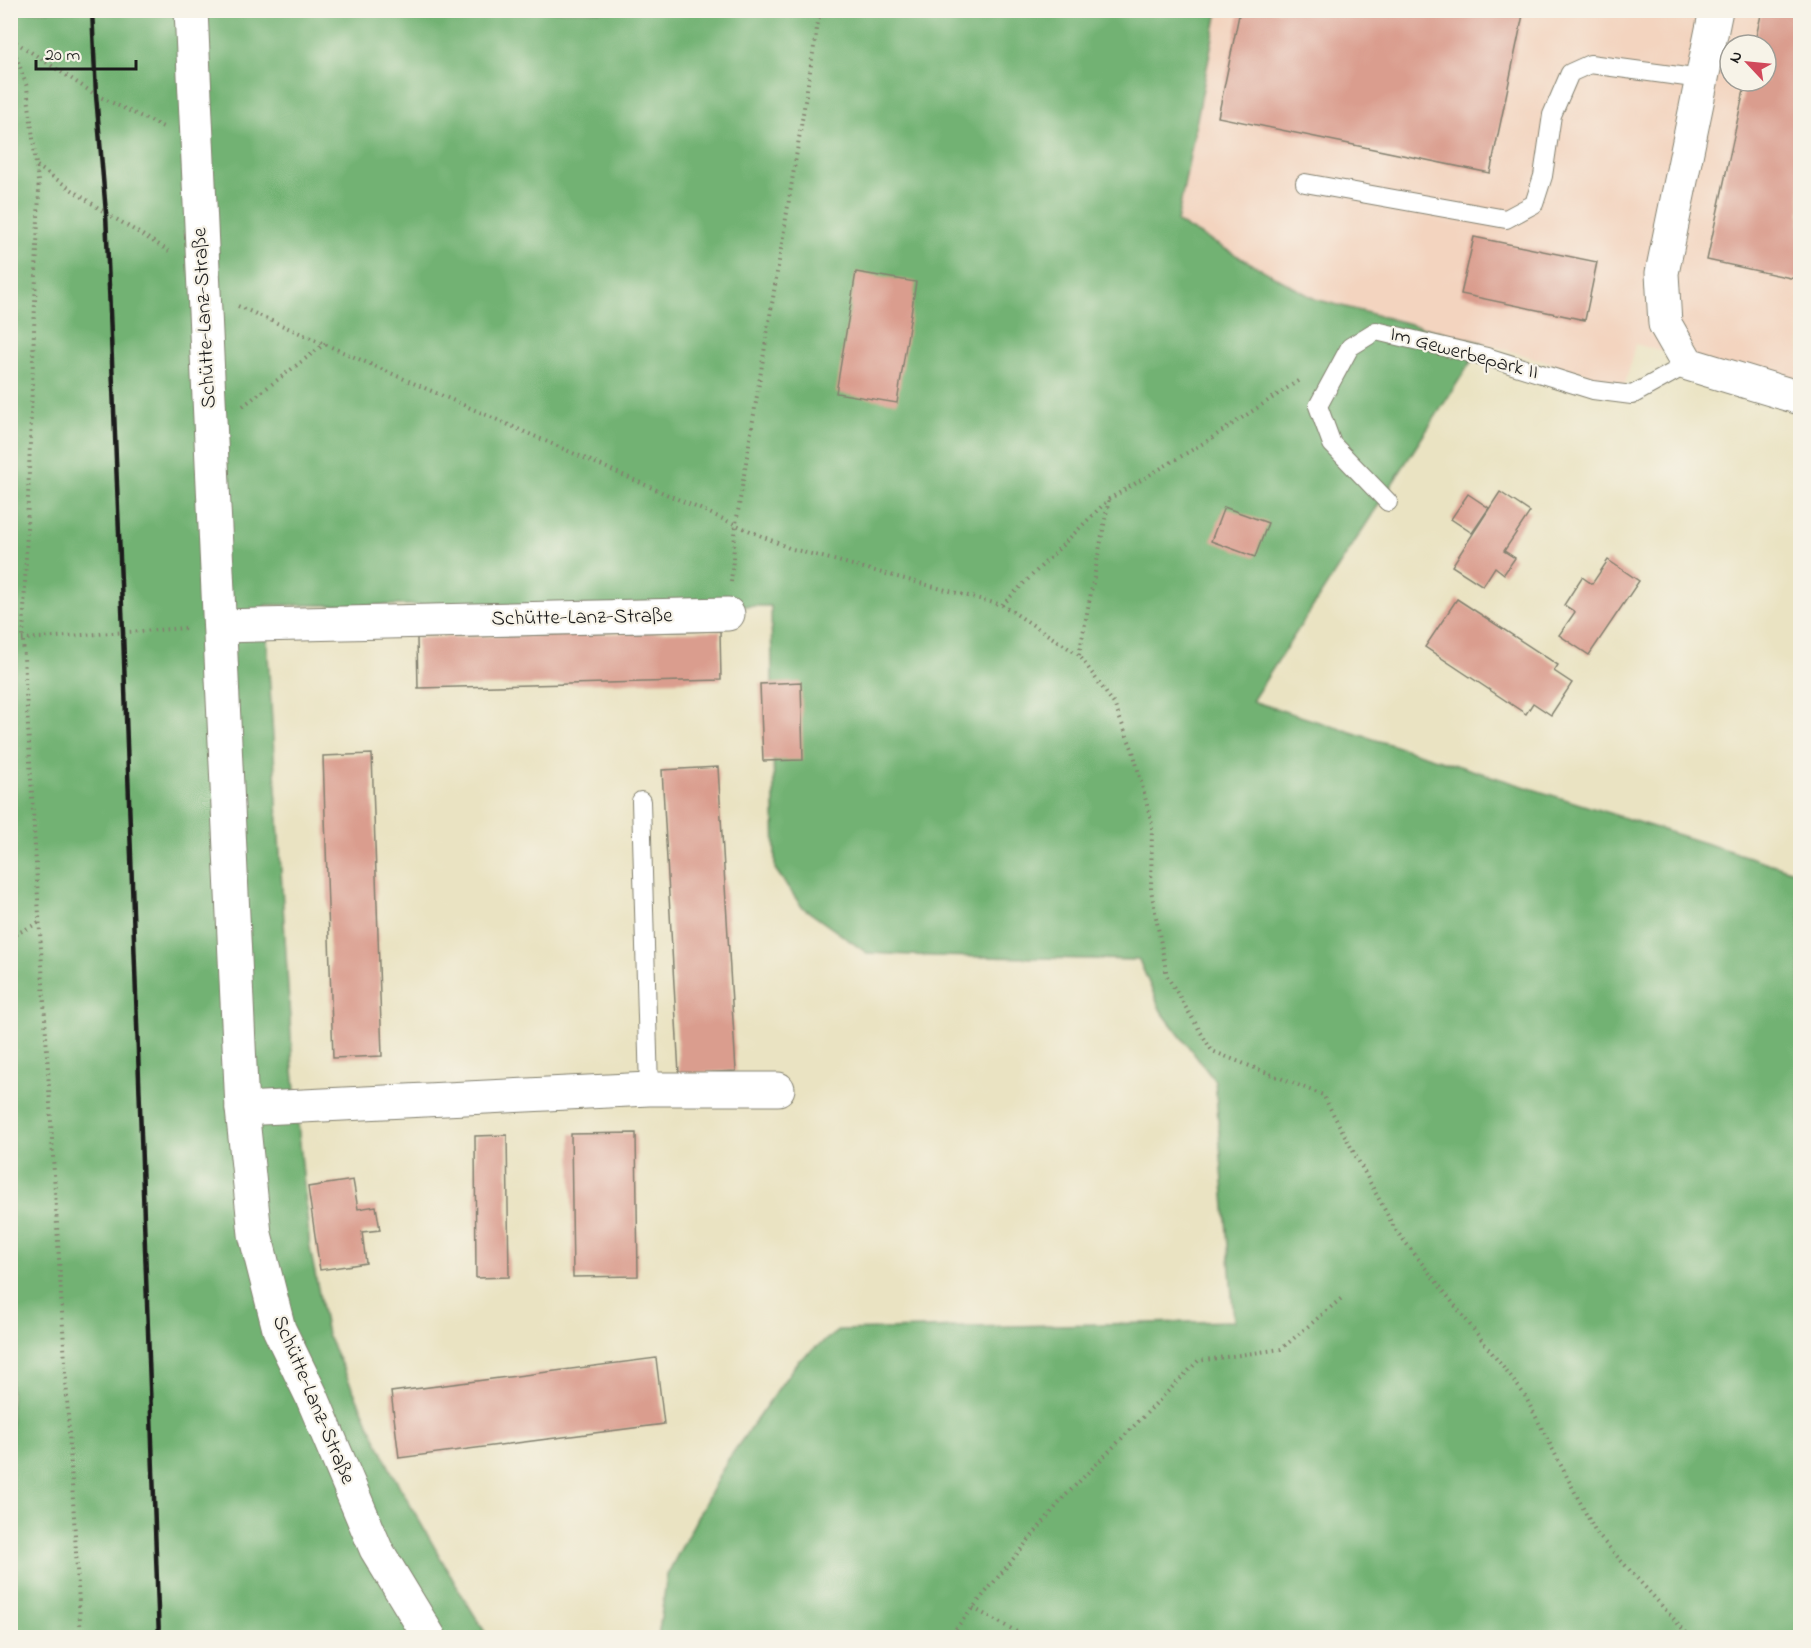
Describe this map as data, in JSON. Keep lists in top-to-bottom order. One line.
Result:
{"streets":{"street":["Schütte-Lanz-Straße"],"lane":["Im Gewerbepark II"]},"scale_bar":"20 m","north":"top left"}
